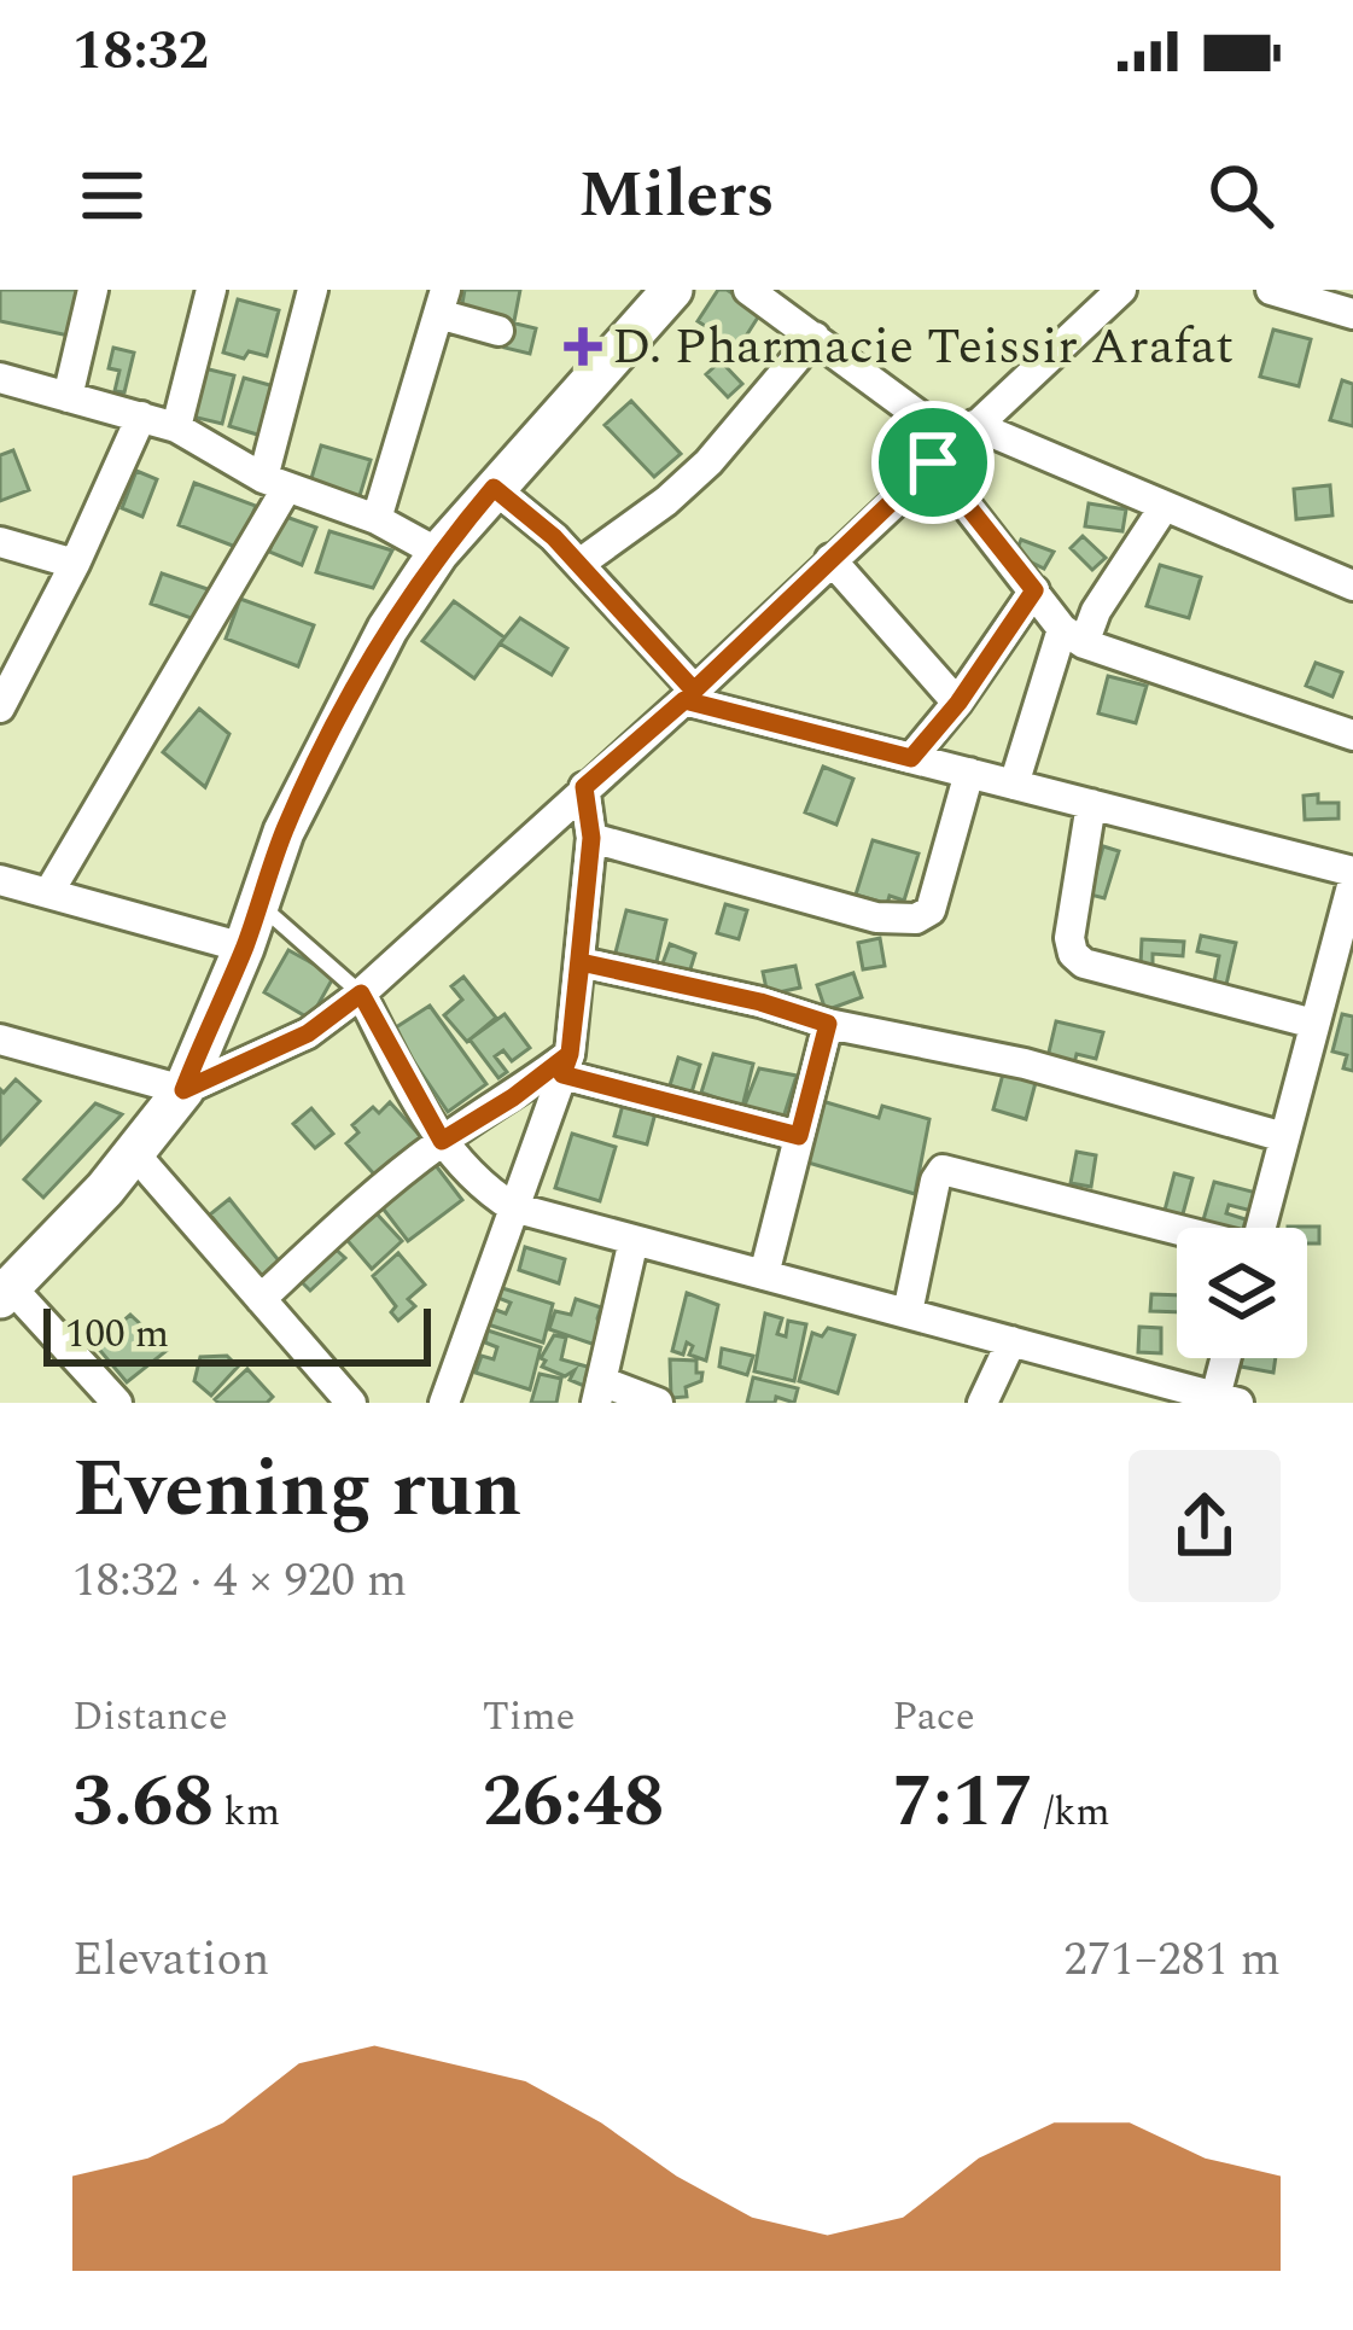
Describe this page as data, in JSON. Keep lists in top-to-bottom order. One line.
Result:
{"places":{"health":["D. Pharmacie Teissir Arafat"]},"scale_bar":"100 m","page":{"status":"18:32","header":"Milers","scale":"100 m","heading":["Evening run","18:32 · 4 × 920 m"],"stats":[["Distance","3.68 km"],["Time","26:48"],["Pace","7:17 /km"]],"chart":["Elevation","271–281 m"]}}
